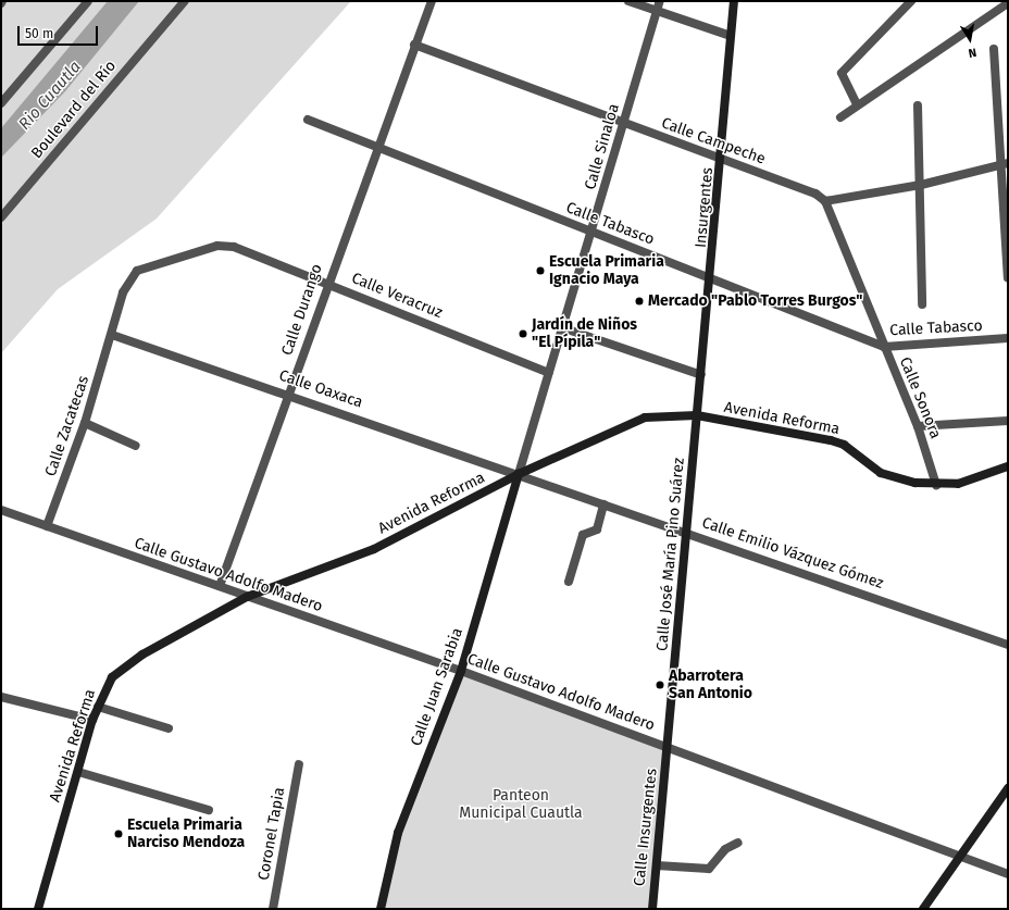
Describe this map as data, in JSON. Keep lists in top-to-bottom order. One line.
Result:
{"streets":{"street":["Boulevard del Río","Calle Campeche","Calle Sinaloa","Insurgentes","Calle Tabasco","Calle Veracruz","Calle Durango","Calle Oaxaca","Calle Sonora","Avenida Reforma","Calle Zacatecas","Calle Emilio Vázquez Gómez","Calle José María Pino Suárez","Calle Gustavo Adolfo Madero","Calle Juan Sarabia","Calle Insurgentes","Coronel Tapia"]},"crossings":[["Calle Campeche","Calle Sinaloa"],["Calle Campeche","Insurgentes"],["Calle Campeche","Calle Durango"],["Calle Campeche","Calle Sonora"],["Calle Sinaloa","Calle Tabasco"],["Calle Sinaloa","Calle Veracruz"],["Calle Sinaloa","Calle Oaxaca"],["Calle Sinaloa","Avenida Reforma"],["Calle Sinaloa","Calle Emilio Vázquez Gómez"],["Calle Sinaloa","Calle Juan Sarabia"],["Insurgentes","Calle Tabasco"],["Insurgentes","Avenida Reforma"],["Insurgentes","Calle José María Pino Suárez"],["Calle Tabasco","Calle Durango"],["Calle Tabasco","Calle Sonora"],["Calle Veracruz","Calle Durango"],["Calle Veracruz","Calle Zacatecas"],["Calle Durango","Calle Oaxaca"],["Calle Durango","Calle Gustavo Adolfo Madero"],["Calle Oaxaca","Avenida Reforma"],["Calle Oaxaca","Calle Zacatecas"],["Calle Oaxaca","Calle Emilio Vázquez Gómez"],["Calle Oaxaca","Calle Juan Sarabia"],["Calle Sonora","Avenida Reforma"],["Avenida Reforma","Calle Emilio Vázquez Gómez"],["Avenida Reforma","Calle José María Pino Suárez"],["Avenida Reforma","Calle Gustavo Adolfo Madero"],["Avenida Reforma","Calle Juan Sarabia"],["Calle Zacatecas","Calle Gustavo Adolfo Madero"],["Calle Emilio Vázquez Gómez","Calle José María Pino Suárez"],["Calle Emilio Vázquez Gómez","Calle Juan Sarabia"],["Calle José María Pino Suárez","Calle Gustavo Adolfo Madero"],["Calle José María Pino Suárez","Calle Insurgentes"],["Calle Gustavo Adolfo Madero","Calle Juan Sarabia"],["Calle Gustavo Adolfo Madero","Calle Insurgentes"]],"water":["Rio Cuautla"],"parks":["Panteon Municipal Cuautla"],"places":["Escuela Primaria Ignacio Maya","Mercado \"Pablo Torres Burgos\"","Jardín de Niños \"El Pípila\"","Abarrotera San Antonio","Escuela Primaria Narciso Mendoza"],"scale_bar":"50 m","north":"bottom"}
